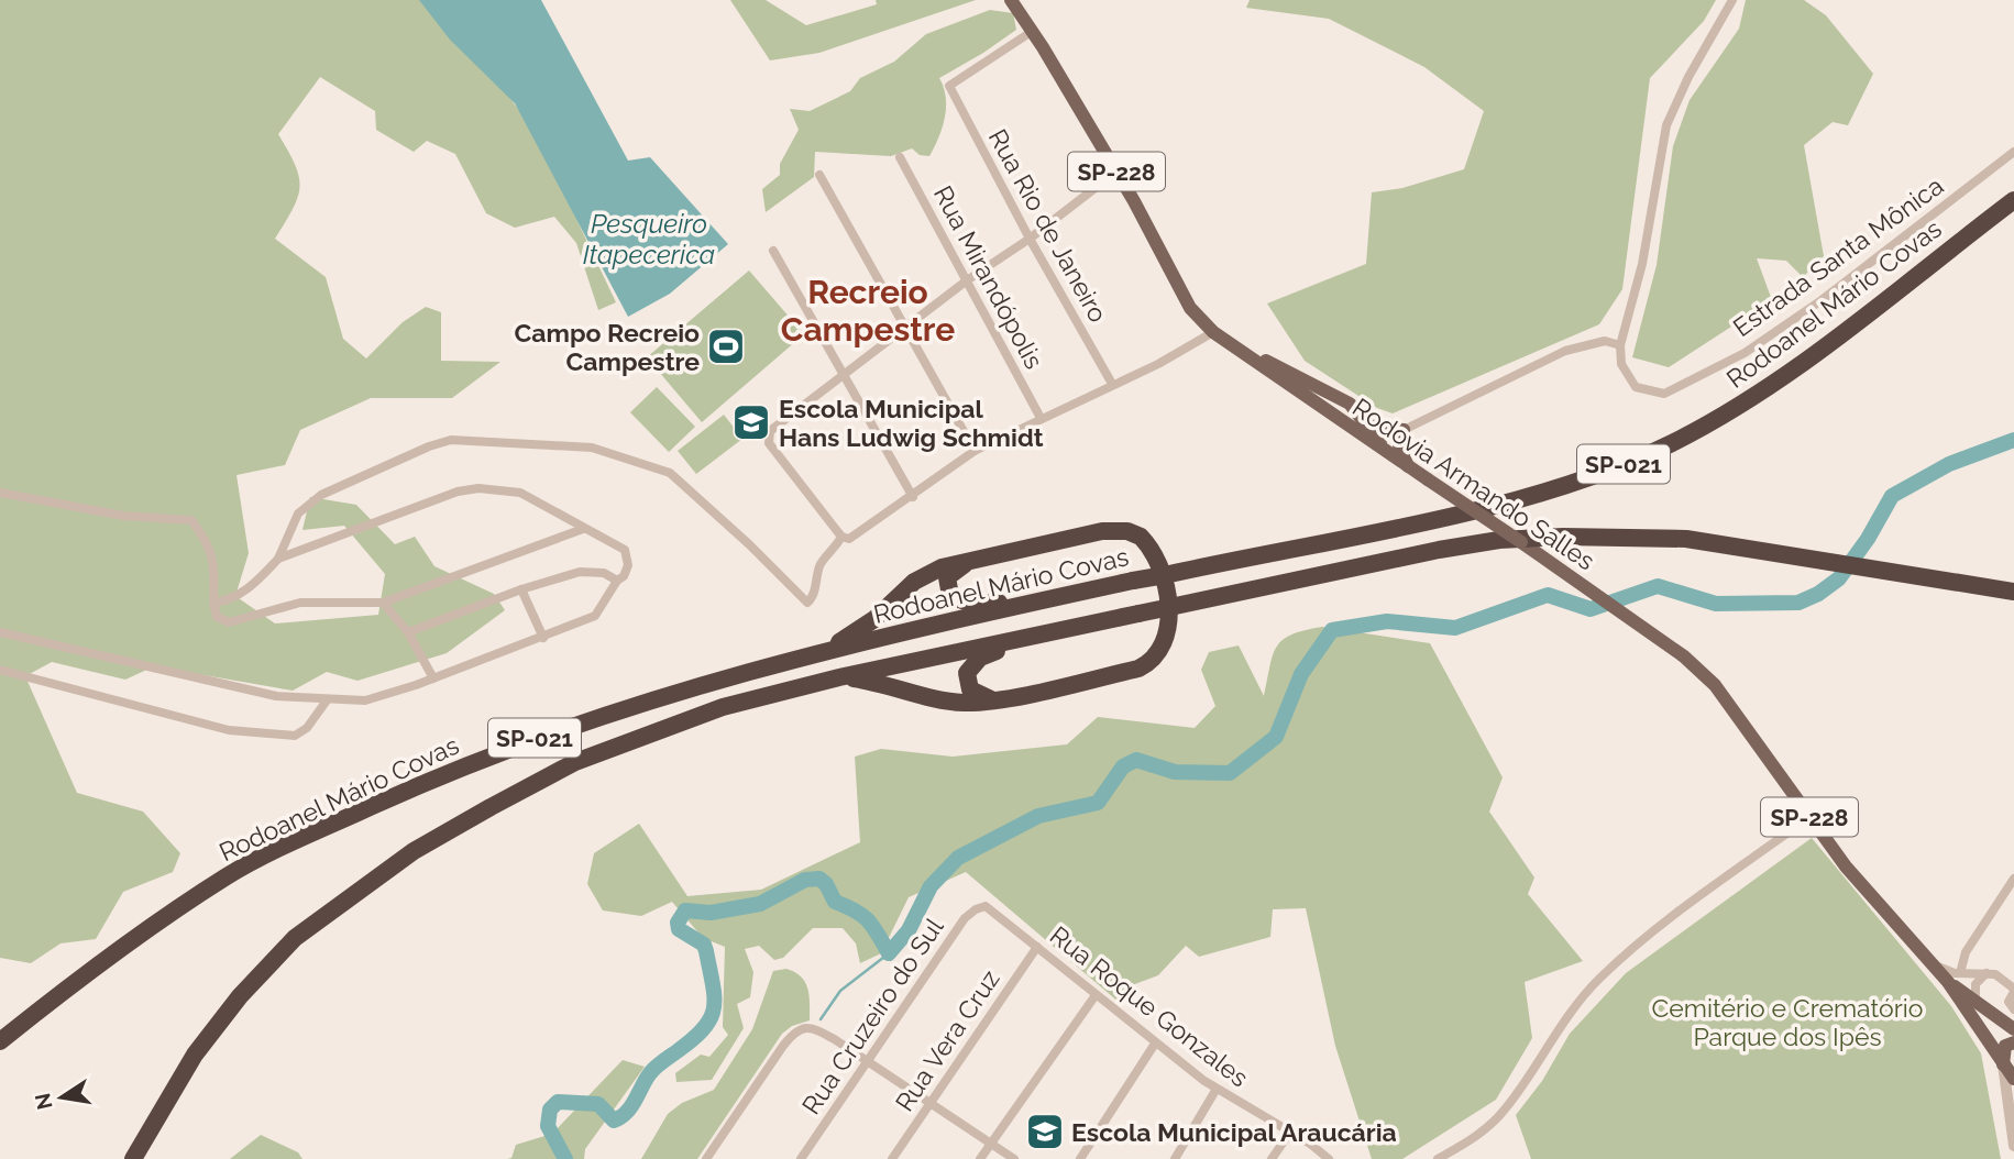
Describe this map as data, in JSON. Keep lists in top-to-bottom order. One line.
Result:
{"streets":{"highway":["Rodoanel Mário Covas","SP-021"],"main road":["SP-228","Rodovia Armando Salles"],"street":["Rua Rio de Janeiro","Estrada Santa Mônica","Rua Mirandópolis","Rua Roque Gonzales","Rua Cruzeiro do Sul","Rua Vera Cruz"]},"crossings":[["Rua Rio de Janeiro","Rodovia Armando Salles"],["Rua Roque Gonzales","Rua Cruzeiro do Sul"],["Rua Roque Gonzales","Rua Vera Cruz"]],"districts":["Recreio Campestre"],"water":["Pesqueiro Itapecerica"],"parks":["Cemitério e Crematório Parque dos Ipês"],"places":{"sports":["Campo Recreio Campestre"],"school or university":["Escola Municipal Hans Ludwig Schmidt","Escola Municipal Araucária"]},"north":"left"}
